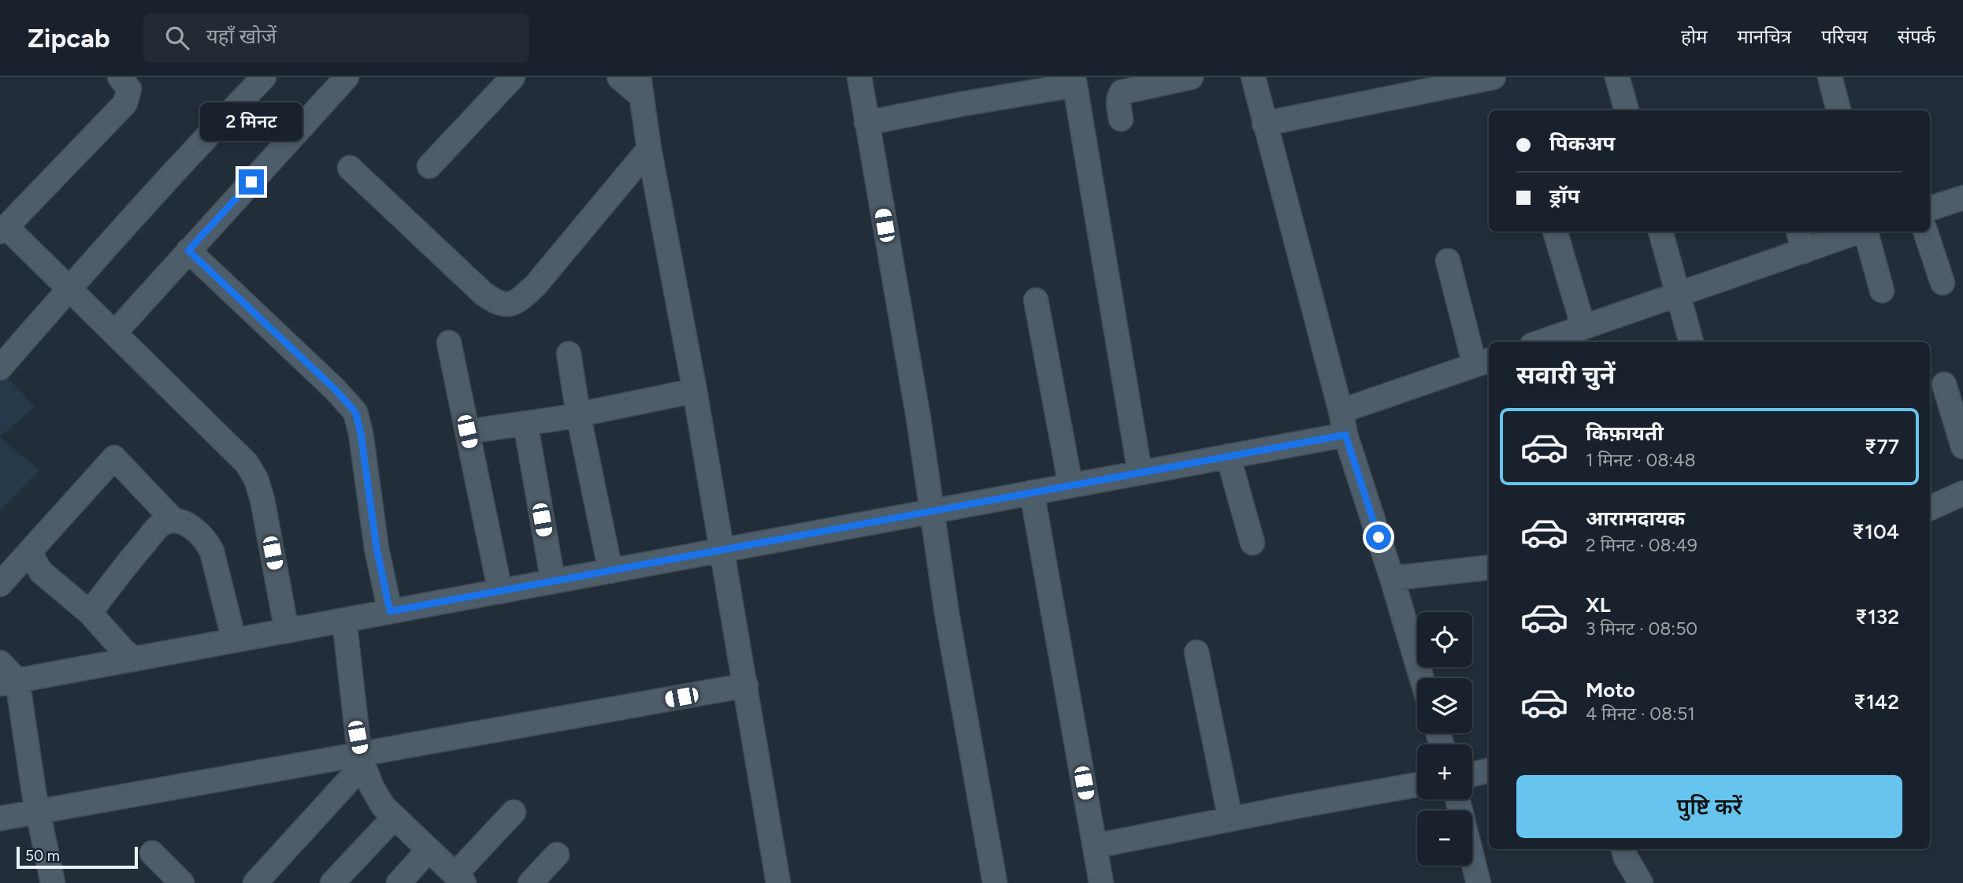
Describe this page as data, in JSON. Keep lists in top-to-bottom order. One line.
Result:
{"scale_bar":"50 m","page":{"header":"Zipcab","search":"यहाँ खोजें","nav":["होम","मानचित्र","परिचय","संपर्क"],"bubble":"2 मिनट","banner":["पिकअप","ड्रॉप"],"heading":"सवारी चुनें","list":[{"name":"किफ़ायती","note":"1 मिनट · 08:48","value":"₹77"},{"name":"आरामदायक","note":"2 मिनट · 08:49","value":"₹104"},{"name":"XL","note":"3 मिनट · 08:50","value":"₹132"},{"name":"Moto","note":"4 मिनट · 08:51","value":"₹142"}],"map_buttons":["+","−"],"buttons":"पुष्टि करें","scale":"50 m"}}
